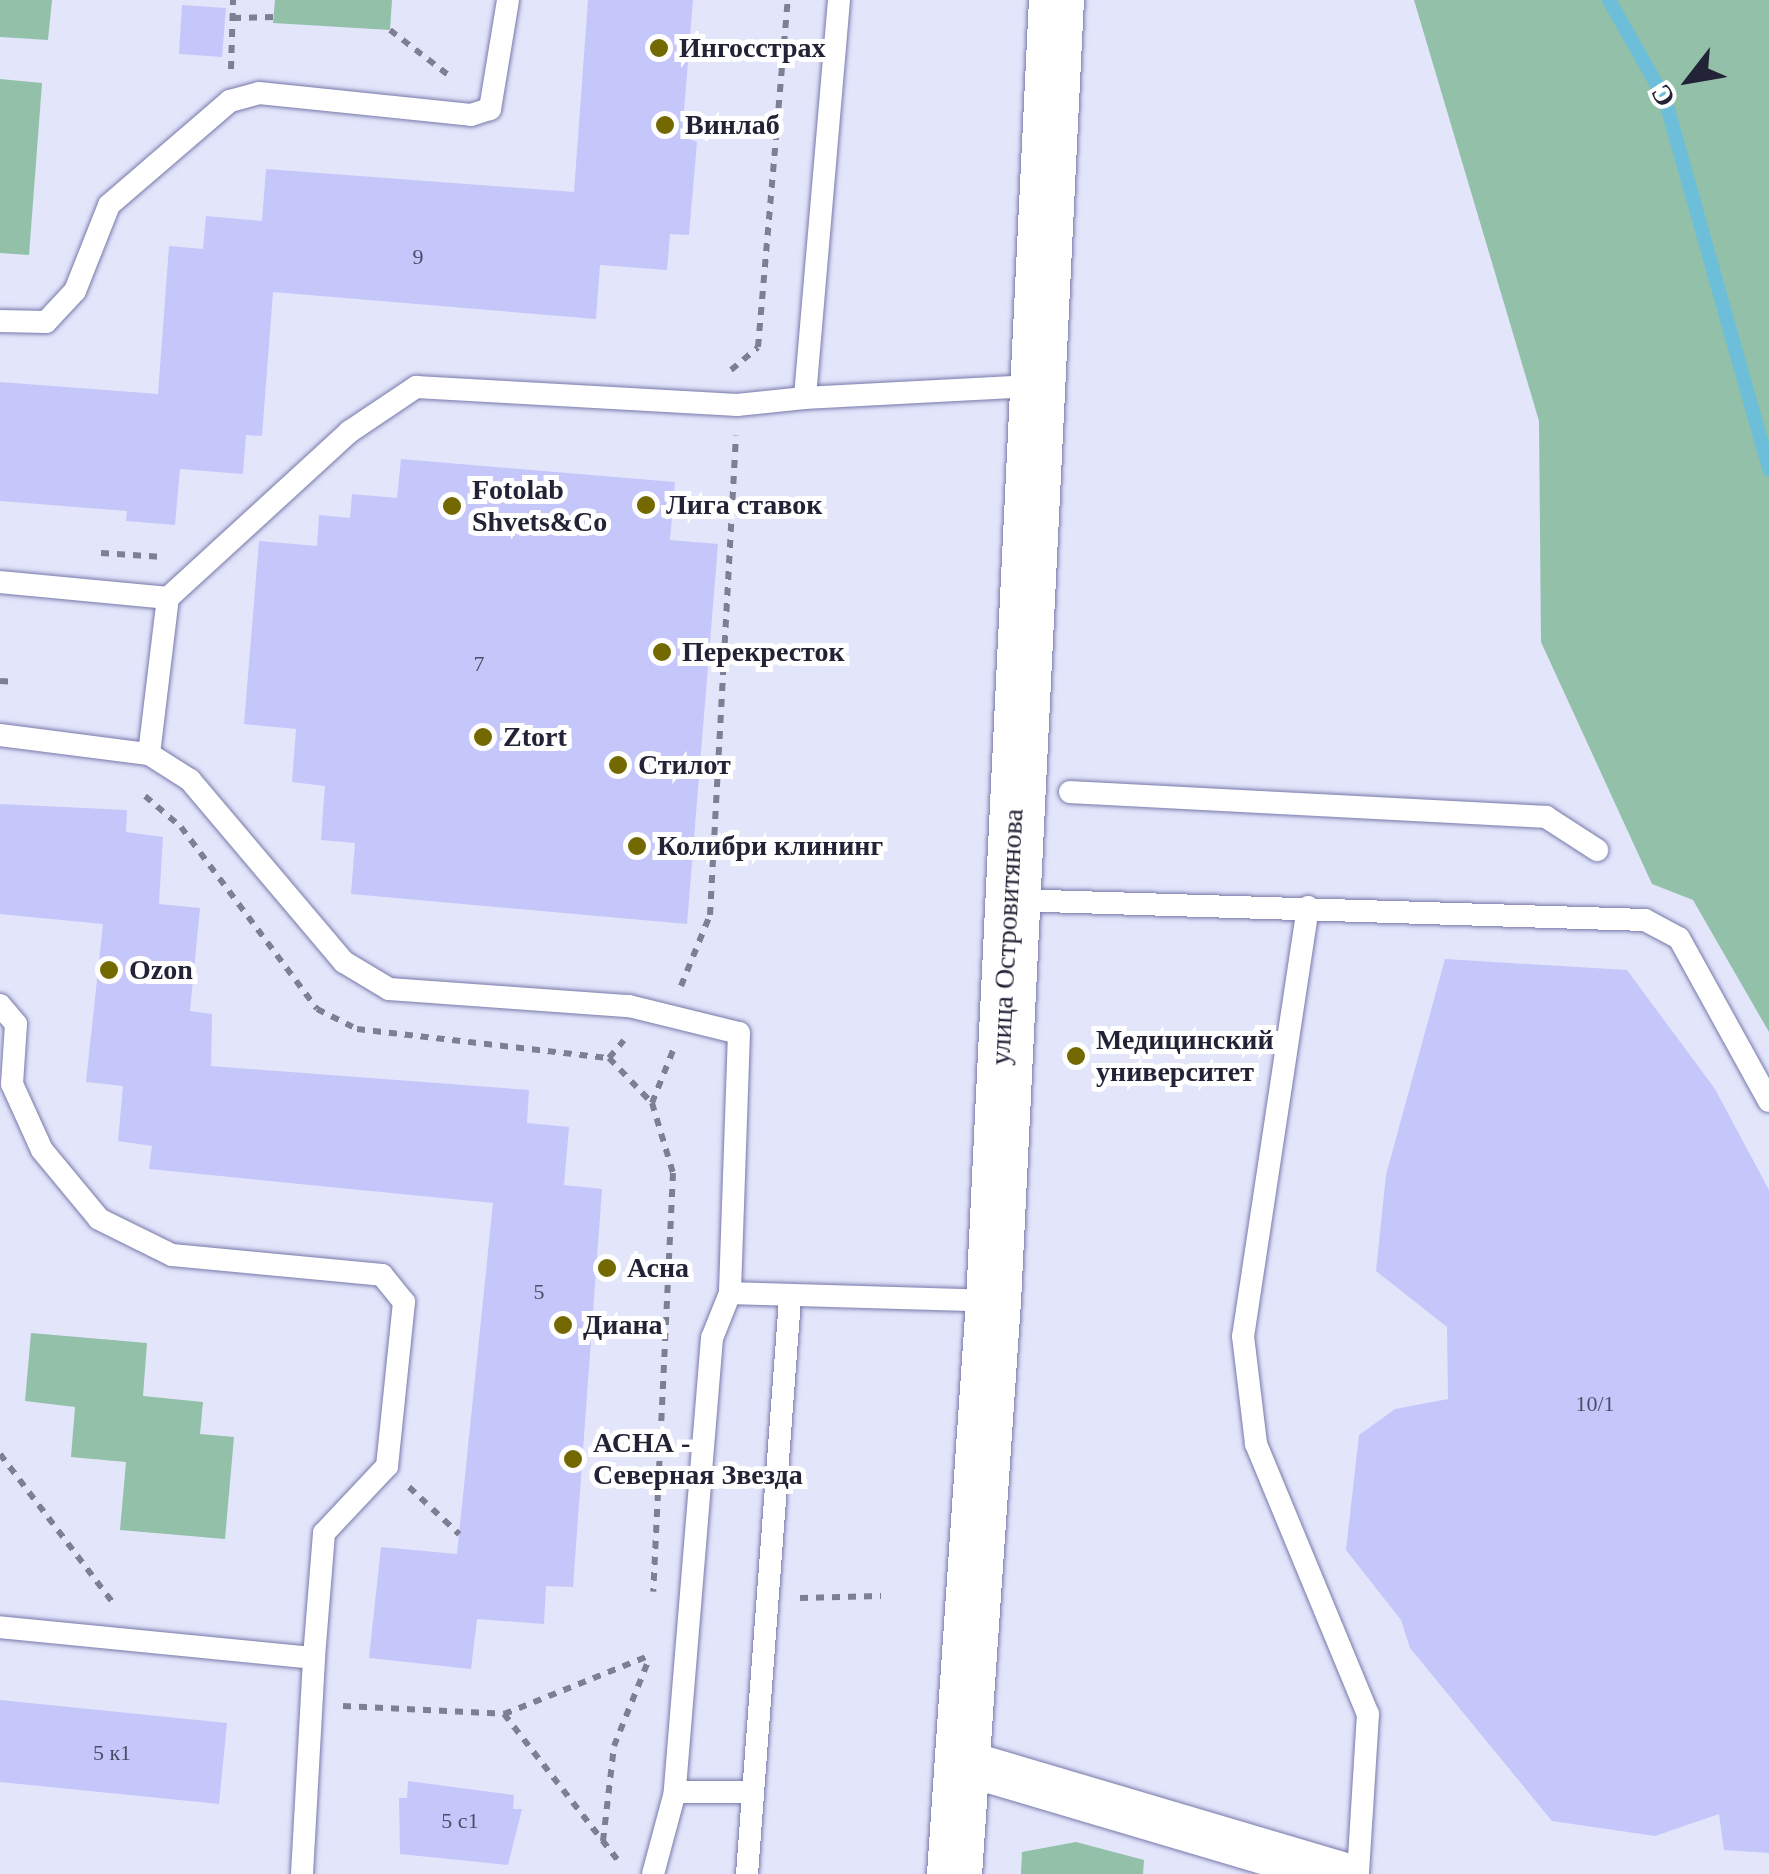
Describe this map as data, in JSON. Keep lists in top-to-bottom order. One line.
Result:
{"streets":{"main road":["улица Островитянова"]},"places":["Ингосстрах","Винлаб","Лига ставок","Fotolab Shvets&Co","Перекресток","Ztort","Стилот","Колибри клининг","Ozon","Медицинский университет","Асна","Диана","АСНА - Северная Звезда"],"house_numbers":["9","7","5","10/1","5 к1","5 с1"],"north":"bottom left"}
